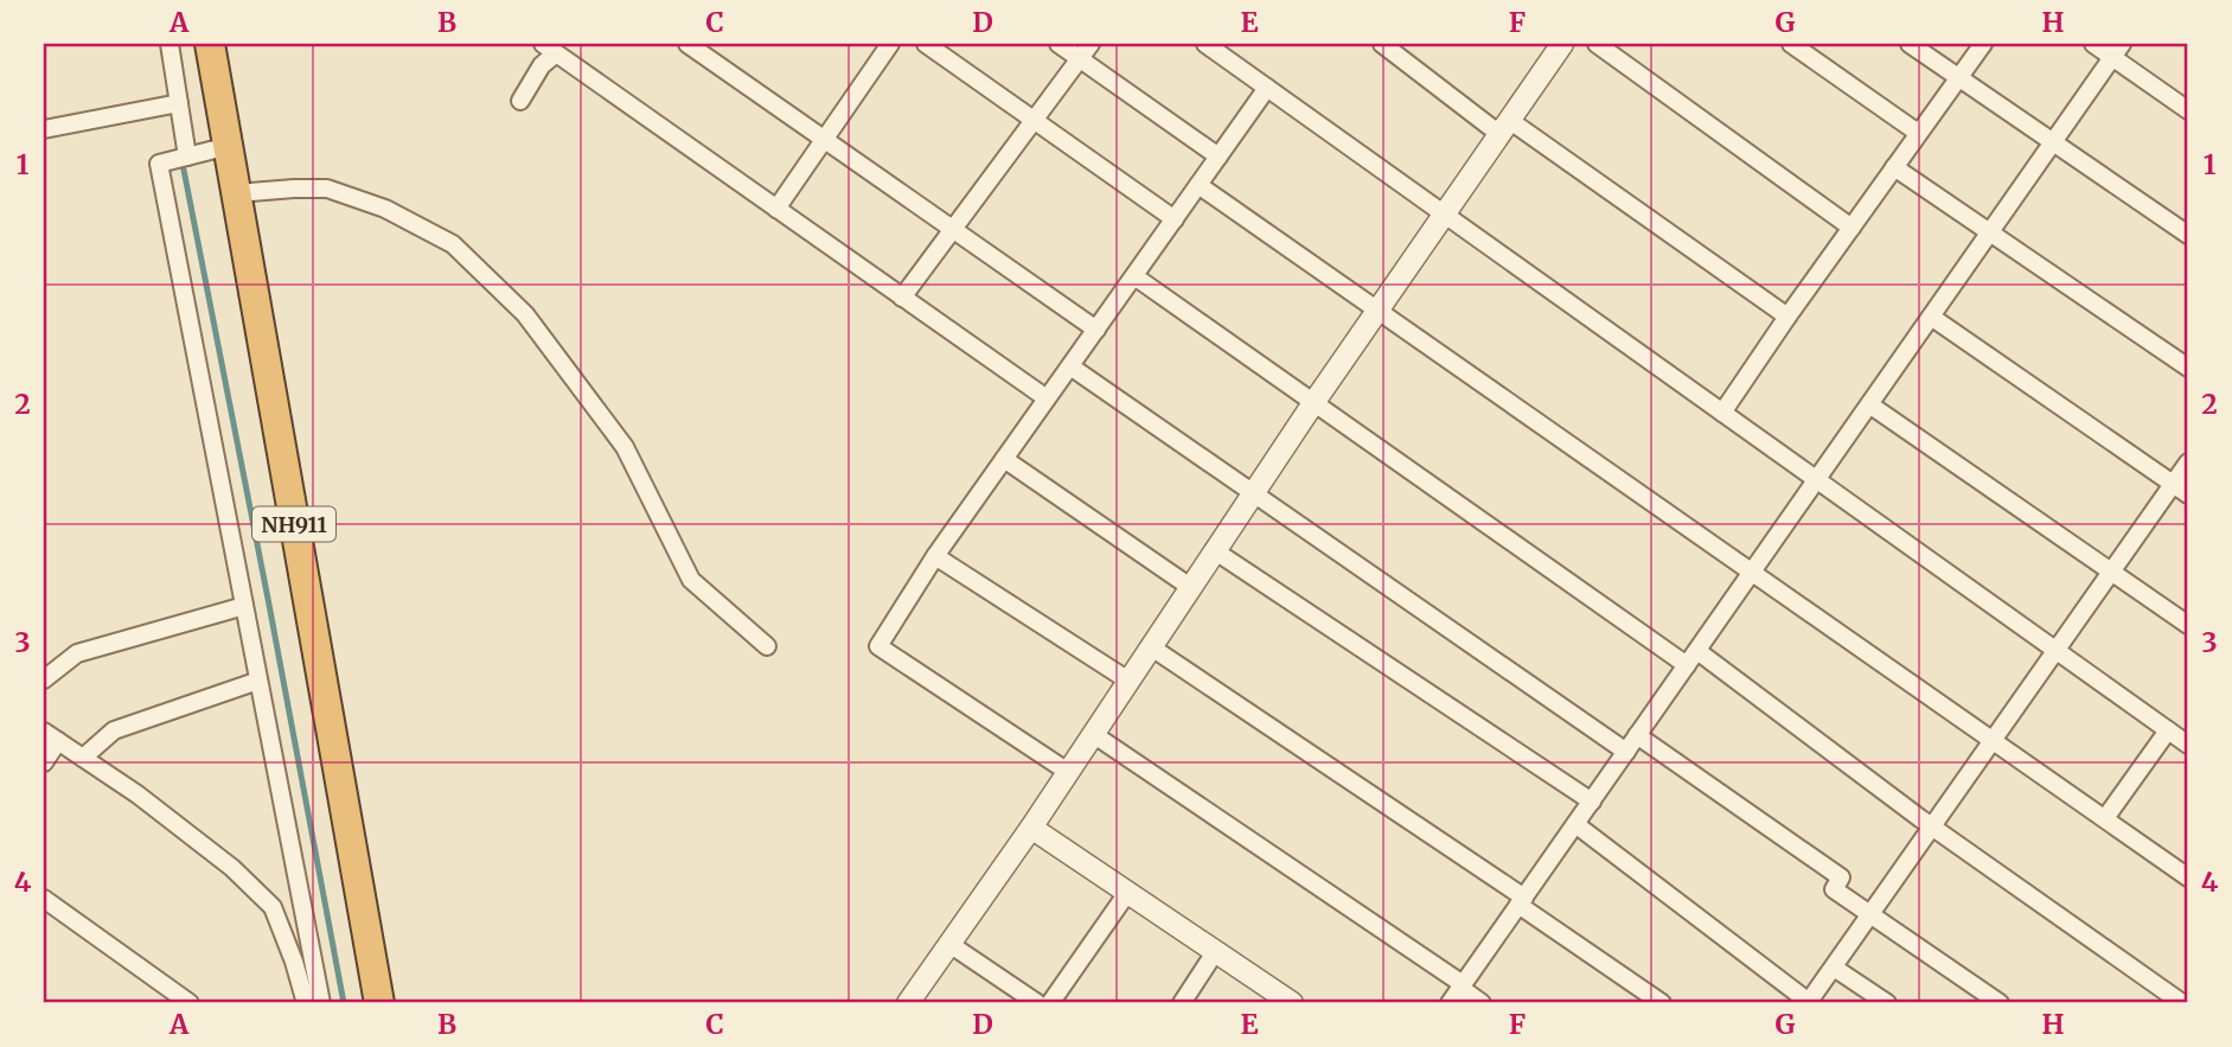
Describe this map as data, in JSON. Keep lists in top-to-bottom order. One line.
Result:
{"streets":{"highway":["NH911"]},"grid":{"columns":["A","B","C","D","E","F","G","H"],"rows":["1","2","3","4"]}}
